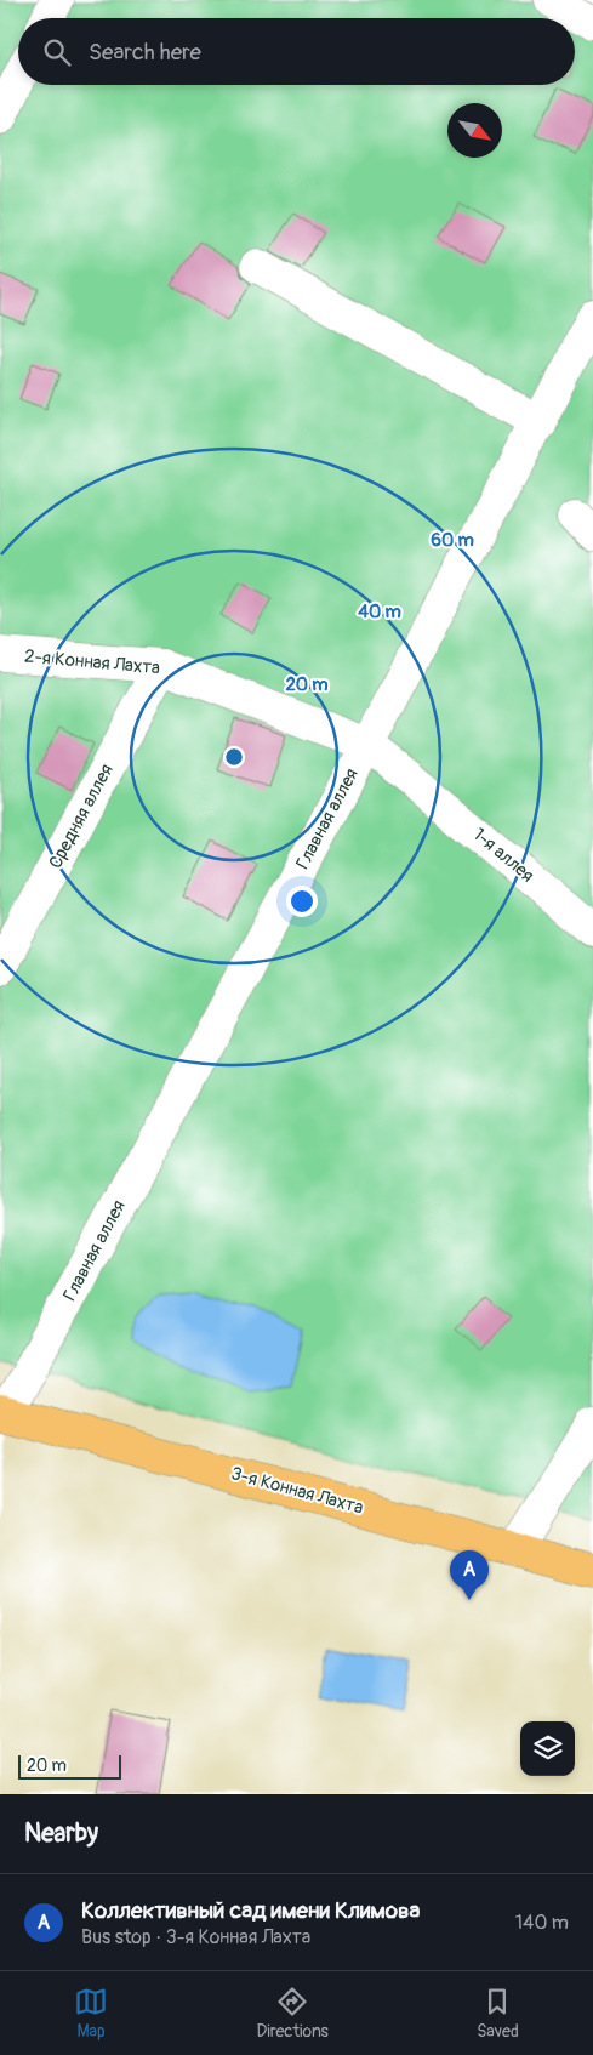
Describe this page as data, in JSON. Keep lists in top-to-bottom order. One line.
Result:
{"streets":{"main road":["3-я Конная Лахта"],"lane":["2-я Конная Лахта","Средняя аллея","Главная аллея","1-я аллея"]},"crossings":[["2-я Конная Лахта","Средняя аллея"],["2-я Конная Лахта","Главная аллея"],["2-я Конная Лахта","1-я аллея"],["Главная аллея","3-я Конная Лахта"]],"scale_bar":"20 m","north":"bottom right","page":{"search":"Search here","pins":"A","scale":"20 m","heading":"Nearby","list":[{"mark":"A","name":"Коллективный сад имени Климова","note":"Bus stop · 3-я Конная Лахта","value":"140 m"}],"nav":["Map","Directions","Saved"]},"rings":["60 m","40 m","20 m"]}
